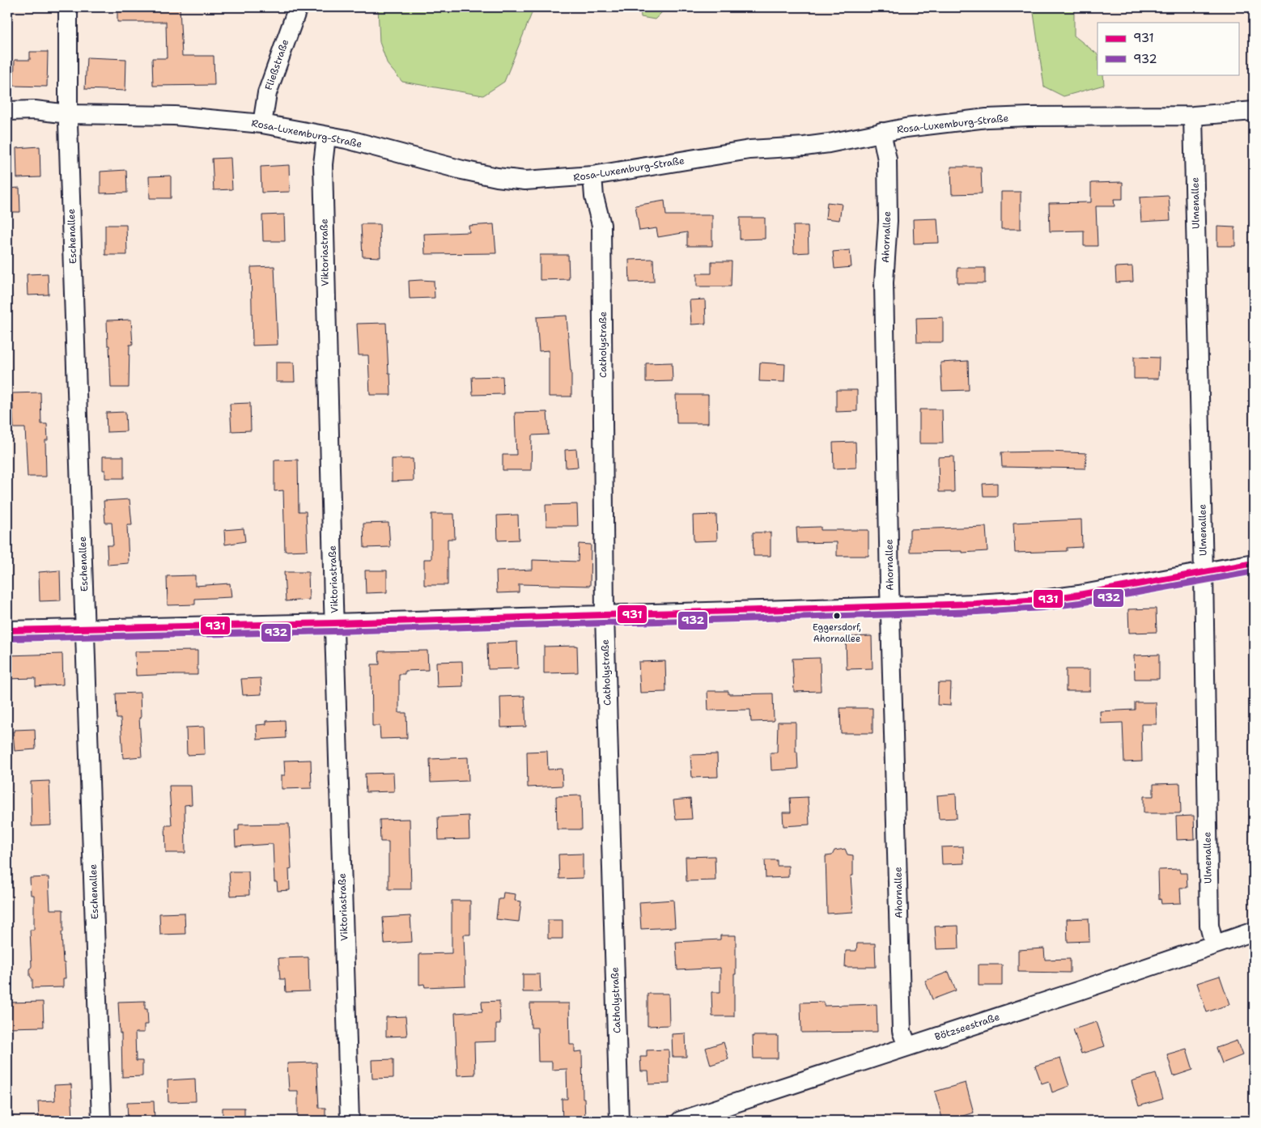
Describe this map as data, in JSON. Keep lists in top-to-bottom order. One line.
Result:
{"streets":{"street":["Fließstraße","Rosa-Luxemburg-Straße","Ulmenallee","Eschenallee","Ahornallee","Viktoriastraße","Catholystraße","Bötzseestraße"]},"crossings":[["Fließstraße","Rosa-Luxemburg-Straße"],["Rosa-Luxemburg-Straße","Ulmenallee"],["Rosa-Luxemburg-Straße","Eschenallee"],["Rosa-Luxemburg-Straße","Ahornallee"],["Rosa-Luxemburg-Straße","Viktoriastraße"],["Rosa-Luxemburg-Straße","Catholystraße"],["Ulmenallee","Bötzseestraße"],["Ahornallee","Bötzseestraße"]],"places":["Eggersdorf, Ahornallee"],"lines":["transit line 931","transit line 932"],"legend":["931","932"]}
